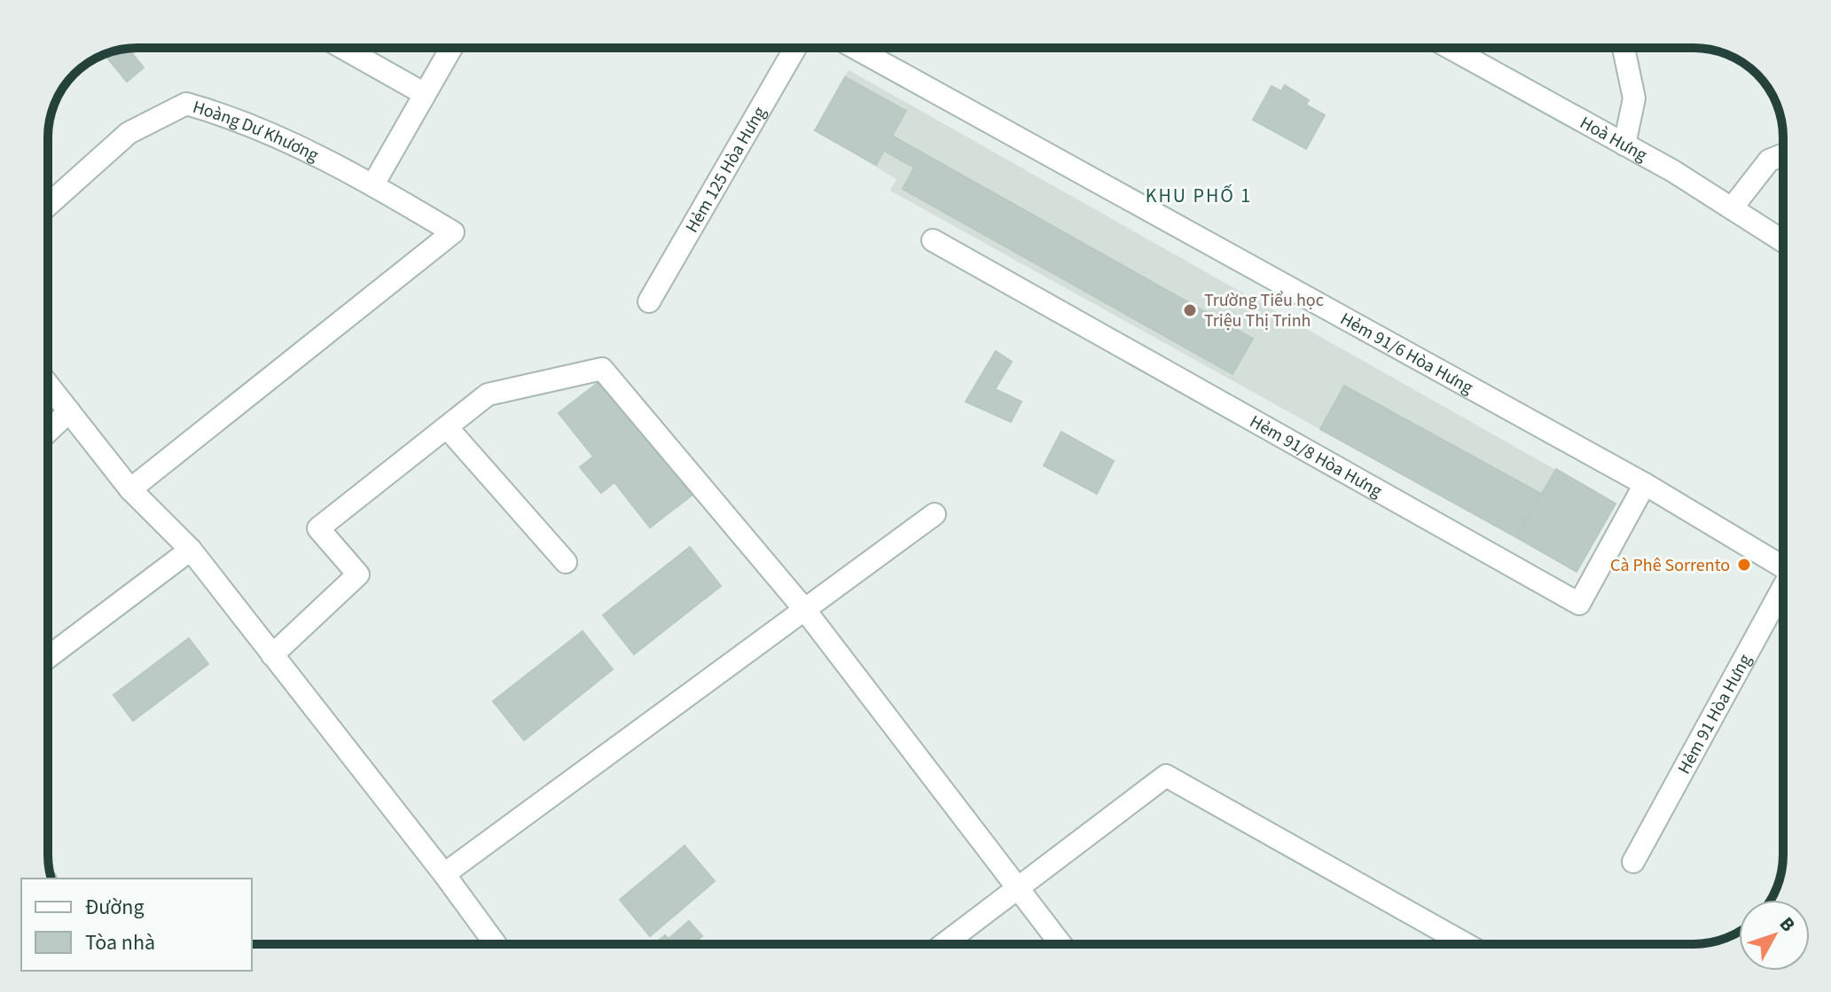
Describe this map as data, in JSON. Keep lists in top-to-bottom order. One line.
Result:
{"streets":{"street":["Hoàng Dư Khương","Hoà Hưng","Hẻm 125 Hòa Hưng","Hẻm 91/6 Hòa Hưng","Hẻm 91/8 Hòa Hưng","Hẻm 91 Hòa Hưng"]},"crossings":[["Hẻm 91/6 Hòa Hưng","Hẻm 91/8 Hòa Hưng"]],"districts":["KHU PHỐ 1"],"places":["Trường Tiểu học Triệu Thị Trinh","Cà Phê Sorrento"],"legend":["Đường","Tòa nhà"],"north":"top right"}
